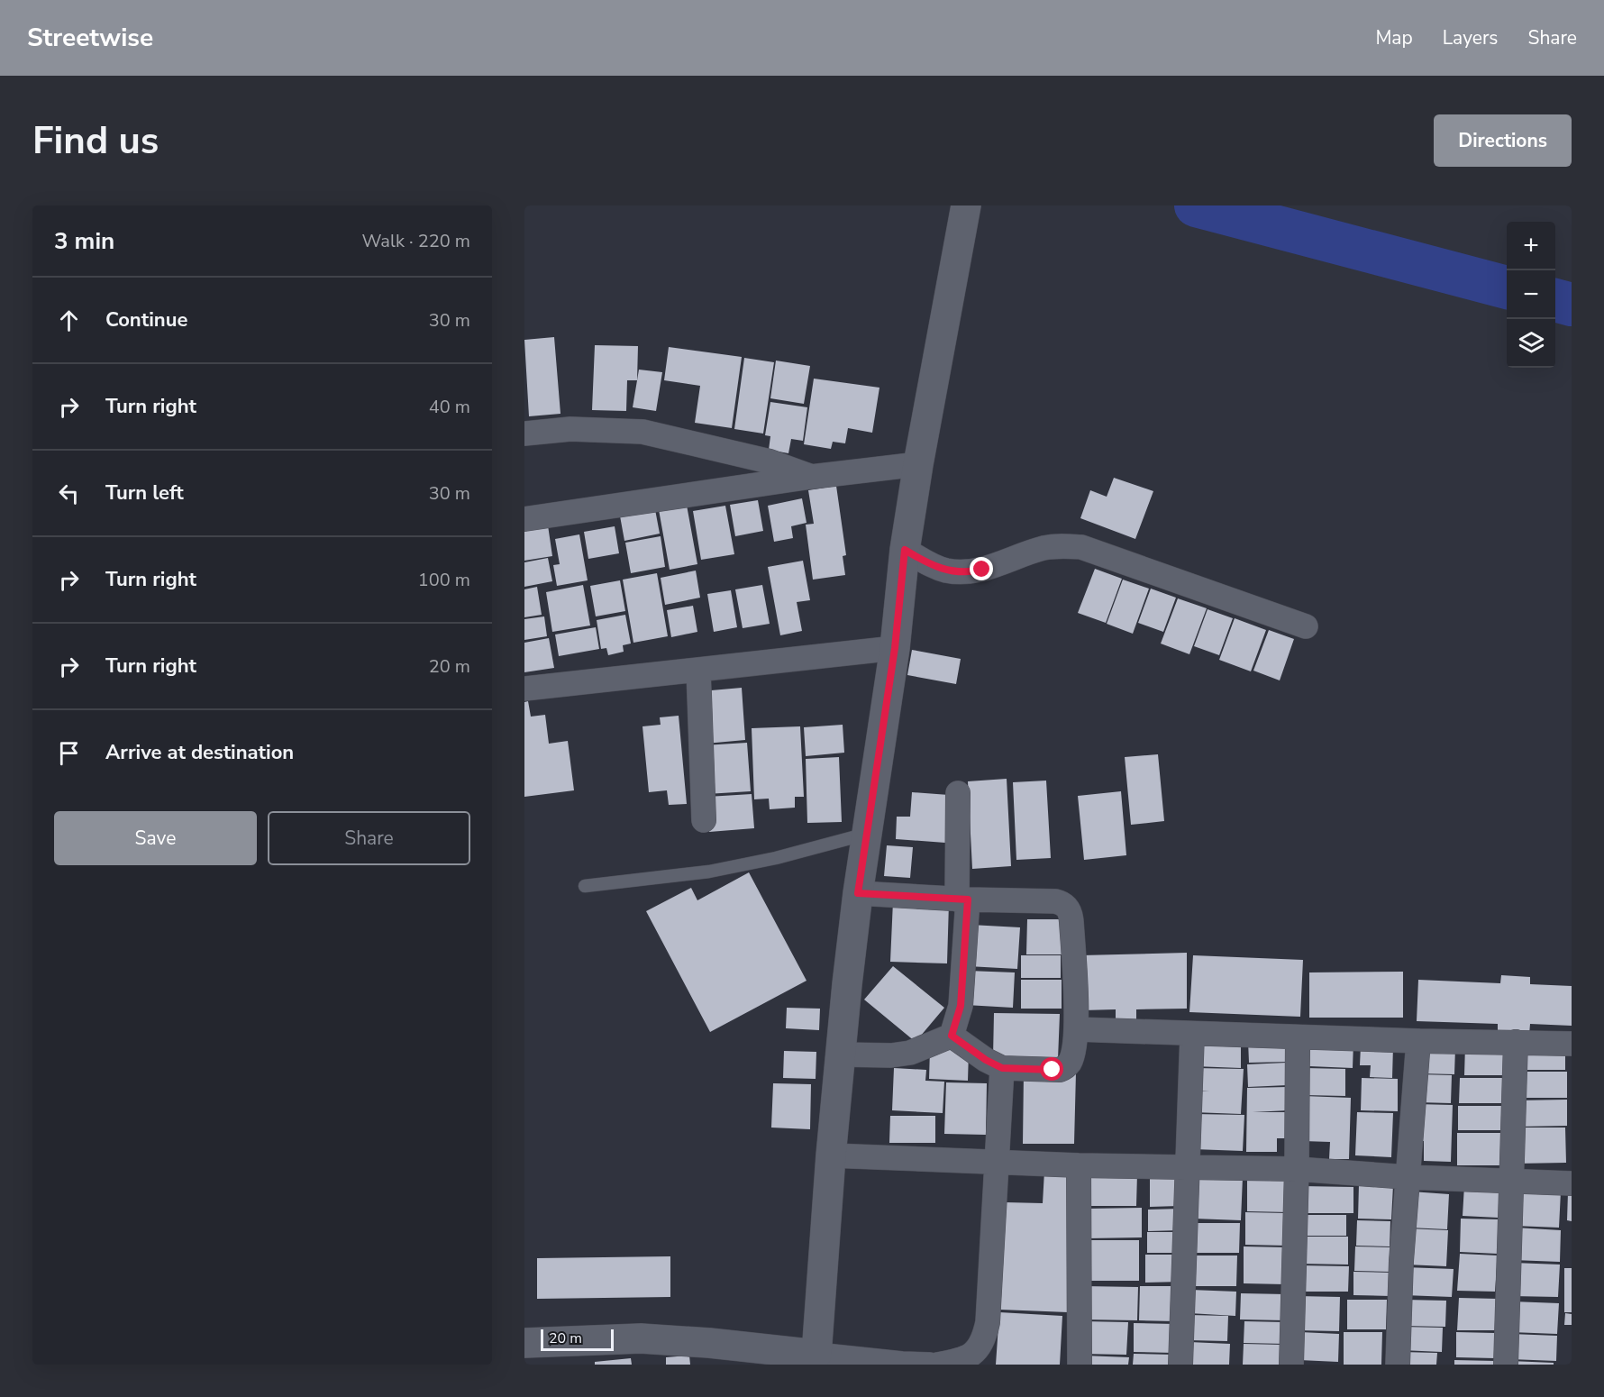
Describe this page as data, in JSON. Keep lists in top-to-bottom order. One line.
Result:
{"scale_bar":"20 m","page":{"header":"Streetwise","nav":["Map","Layers","Share"],"buttons":["Directions",["Save","Share"]],"title":"Find us","heading":["3 min","Walk · 220 m"],"map_buttons":["+","−"],"list":[["Continue","30 m"],["Turn right","40 m"],["Turn left","30 m"],["Turn right","100 m"],["Turn right","20 m"],"Arrive at destination"],"scale":"20 m"}}
